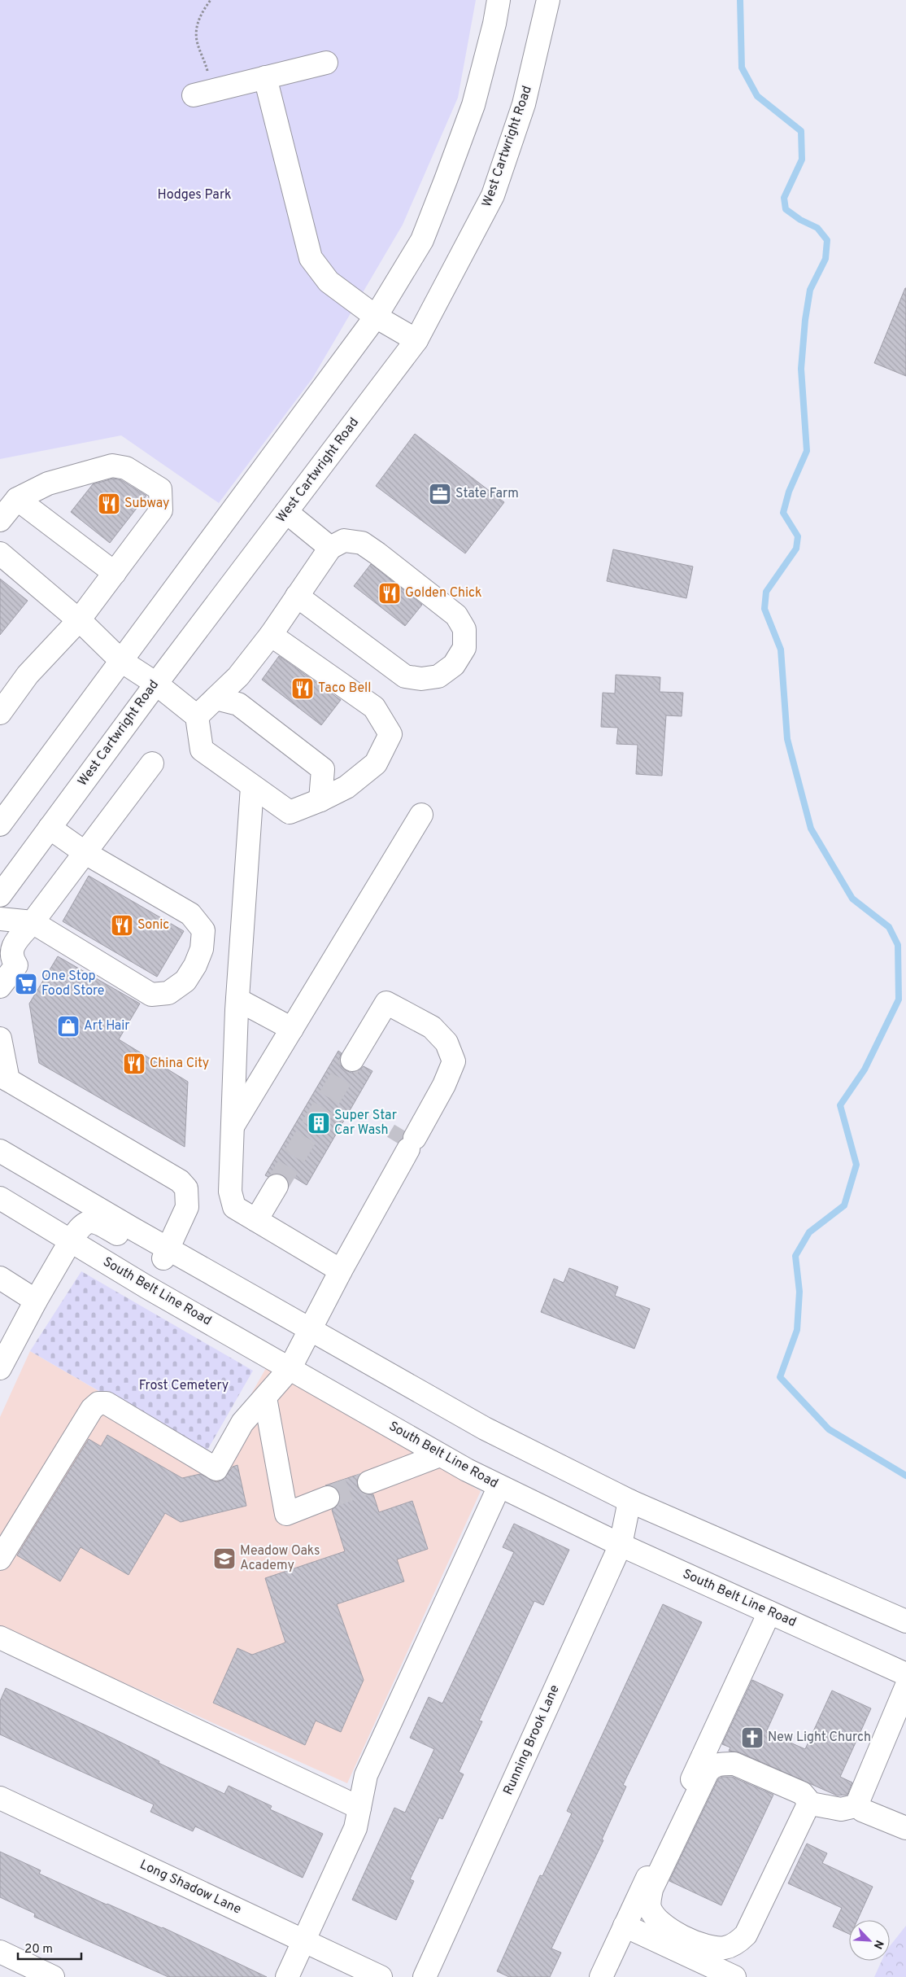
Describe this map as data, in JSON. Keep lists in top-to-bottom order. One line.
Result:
{"streets":{"main road":["West Cartwright Road","South Belt Line Road","Running Brook Lane","Long Shadow Lane"]},"crossings":[["South Belt Line Road","Running Brook Lane"]],"parks":["Hodges Park","Frost Cemetery"],"places":{"office":["State Farm"],"restaurant":["Subway","Golden Chick","Taco Bell","Sonic","China City"],"supermarket":["One Stop Food Store"],"shop":["Art Hair"],"building":["Super Star Car Wash"],"school or university":["Meadow Oaks Academy"],"church":["New Light Church"]},"scale_bar":"20 m","north":"bottom right"}
